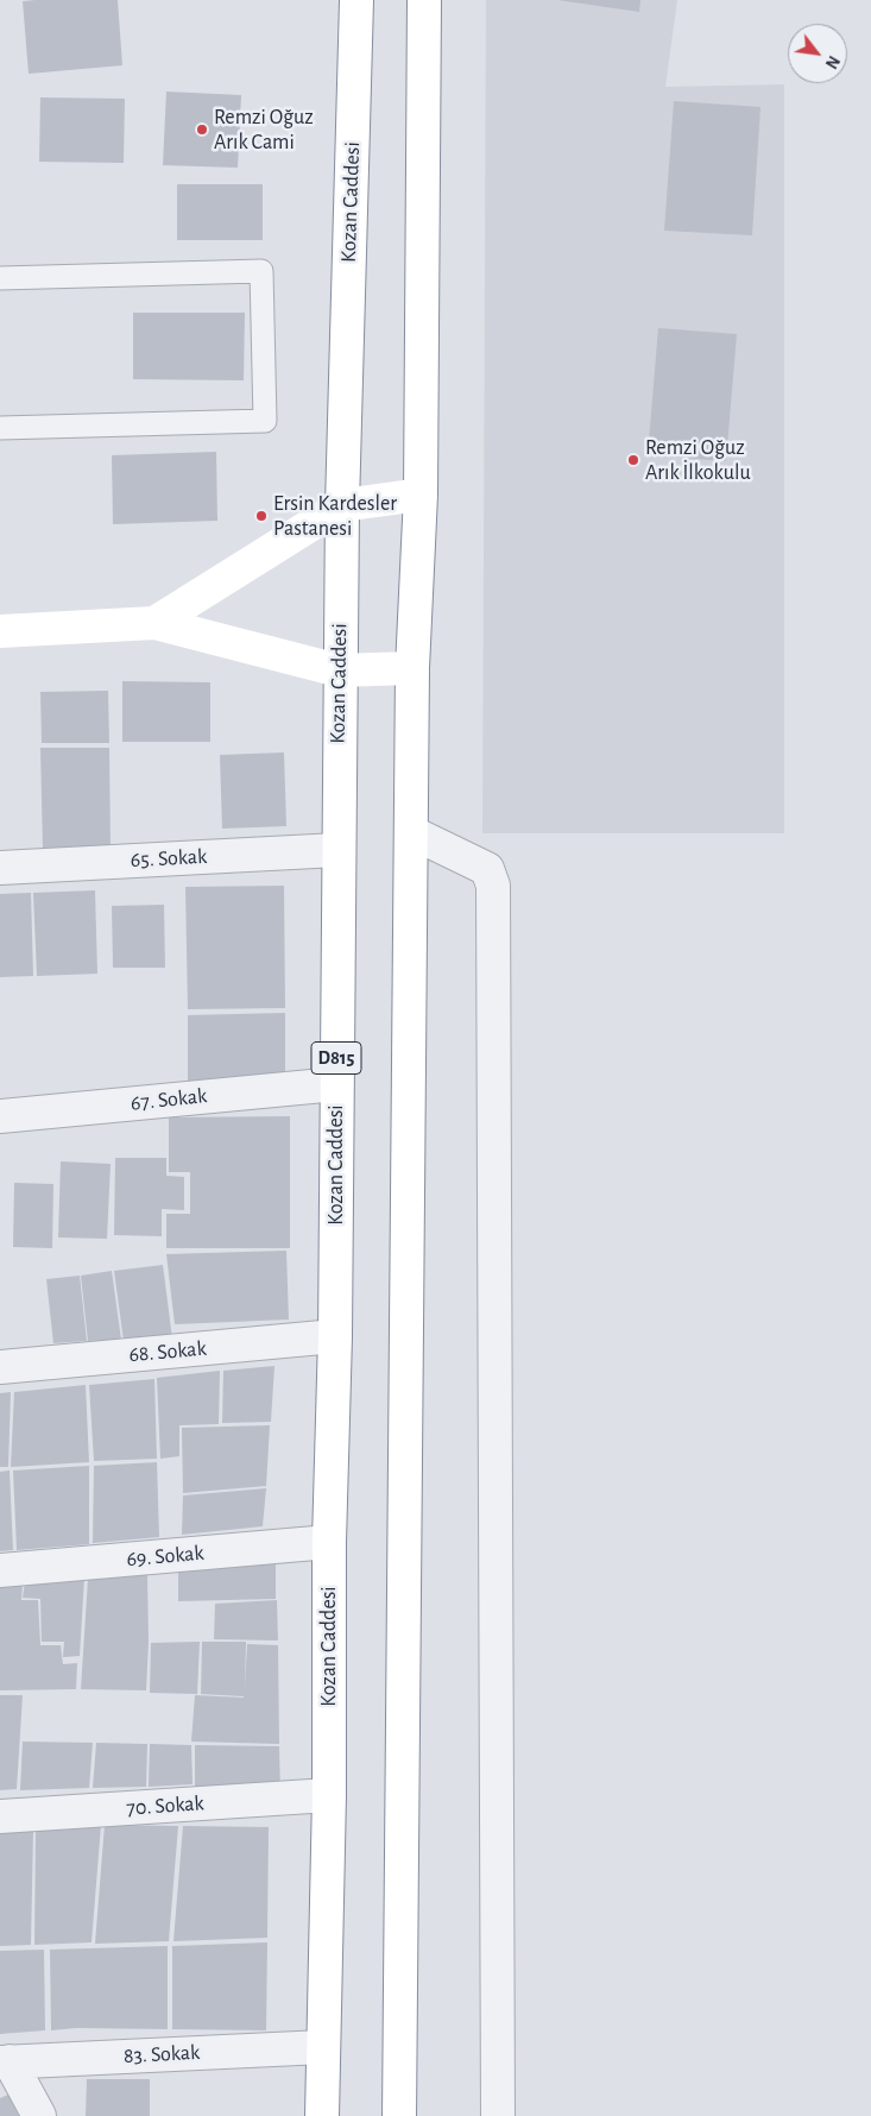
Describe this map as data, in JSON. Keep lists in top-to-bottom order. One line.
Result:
{"streets":{"main road":["Kozan Caddesi","D815"],"street":["65. Sokak","67. Sokak","68. Sokak","69. Sokak","70. Sokak","83. Sokak"]},"crossings":[["Kozan Caddesi","65. Sokak"],["Kozan Caddesi","67. Sokak"],["Kozan Caddesi","68. Sokak"],["Kozan Caddesi","69. Sokak"],["Kozan Caddesi","70. Sokak"],["Kozan Caddesi","83. Sokak"]],"places":["Remzi Oğuz Arık Cami","Remzi Oğuz Arık İlkokulu","Ersin Kardesler Pastanesi"],"north":"bottom right"}
